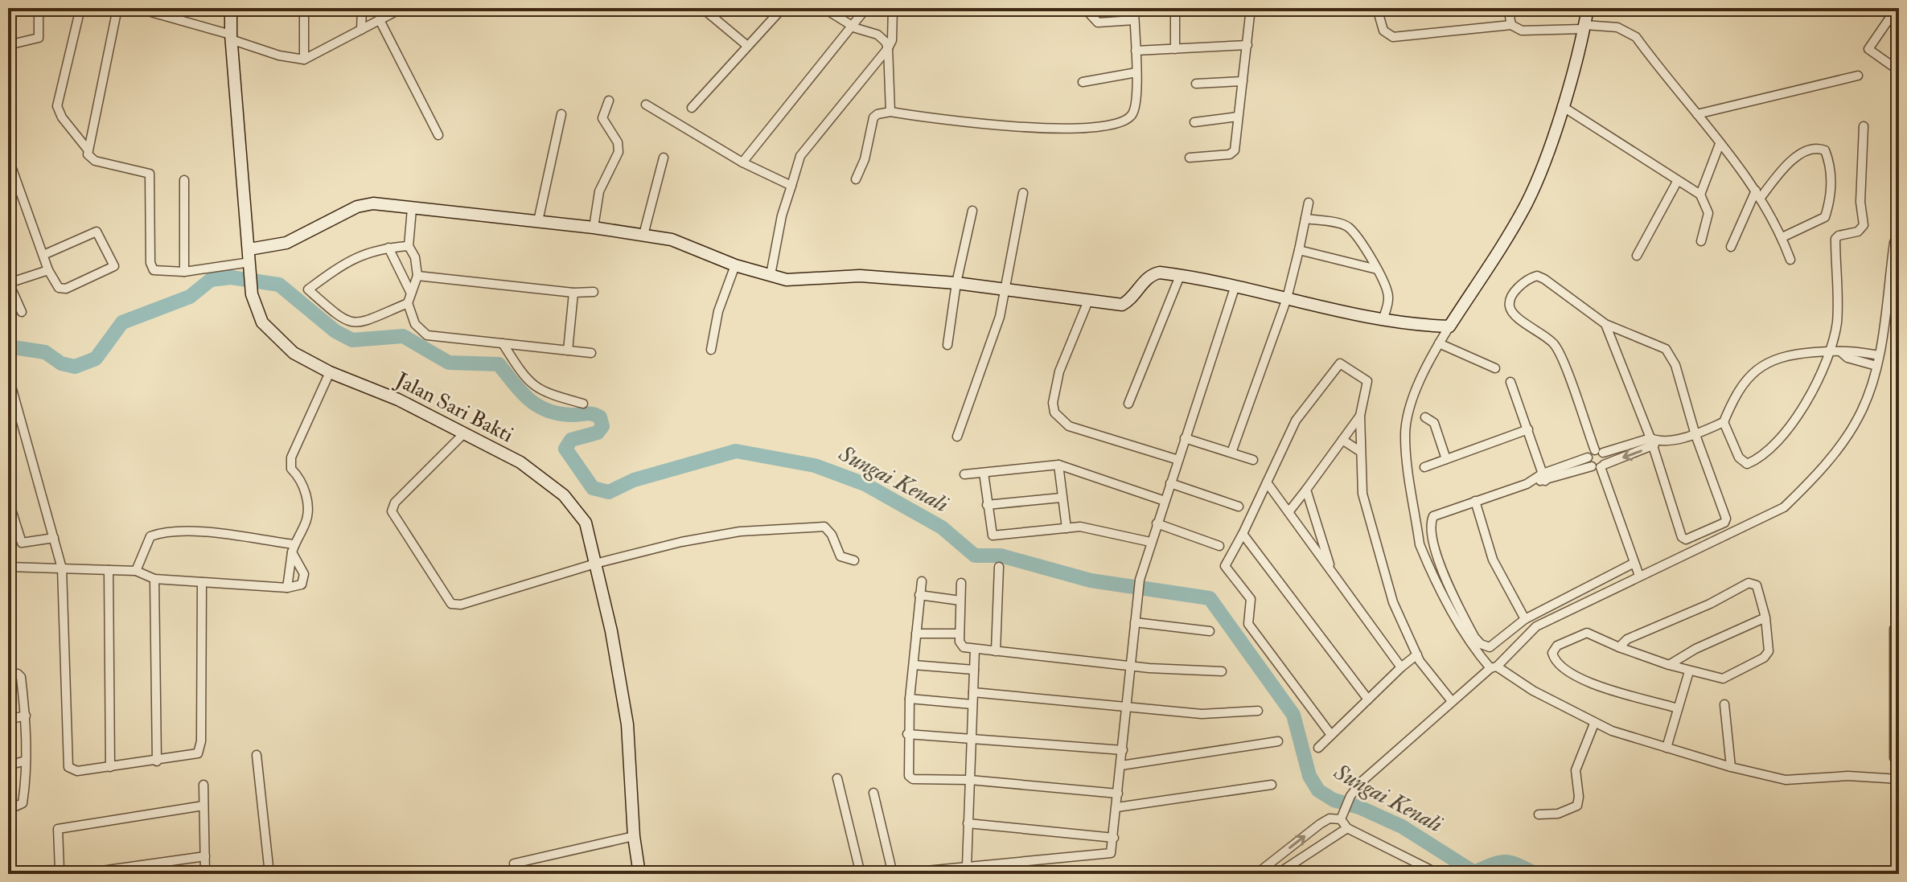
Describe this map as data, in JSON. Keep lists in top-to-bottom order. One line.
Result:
{"streets":{"street":["Jalan Sari Bakti"]},"water":["Sungai Kenali"]}
